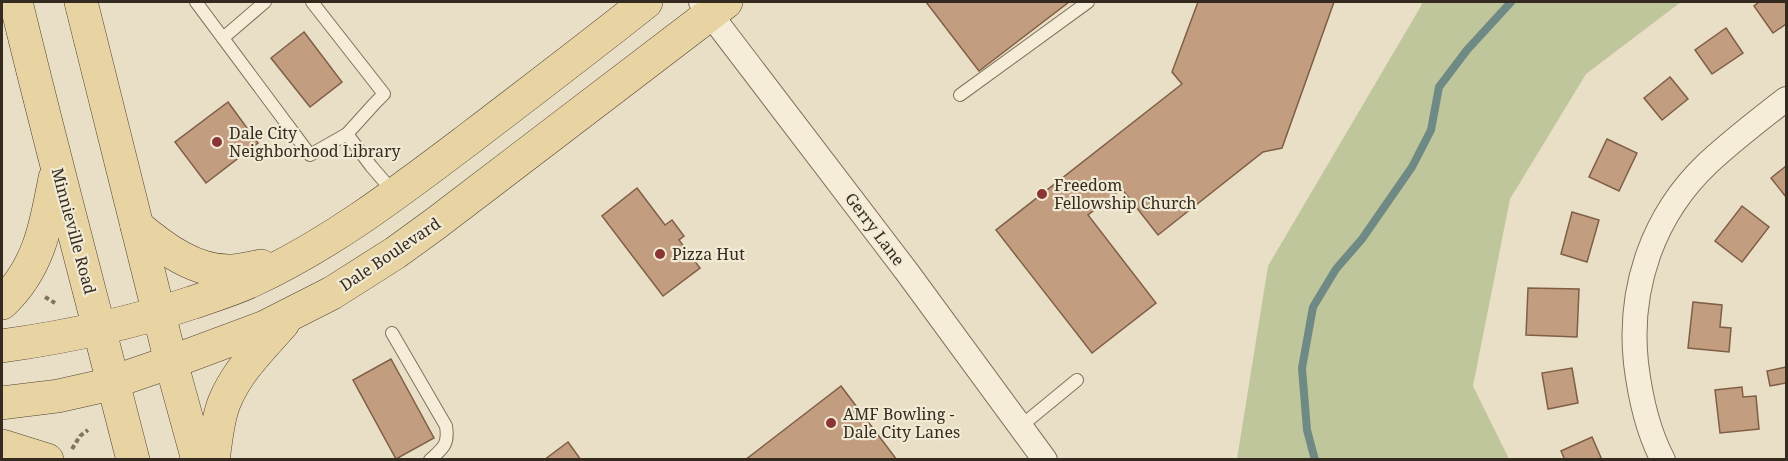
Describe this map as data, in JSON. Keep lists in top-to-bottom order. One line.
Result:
{"streets":{"main road":["Minnieville Road","Dale Boulevard"],"street":["Gerry Lane"]},"crossings":[["Gerry Lane","Dale Boulevard"],["Minnieville Road","Dale Boulevard"]],"places":["Dale City Neighborhood Library","Freedom Fellowship Church","Pizza Hut","AMF Bowling - Dale City Lanes"]}
